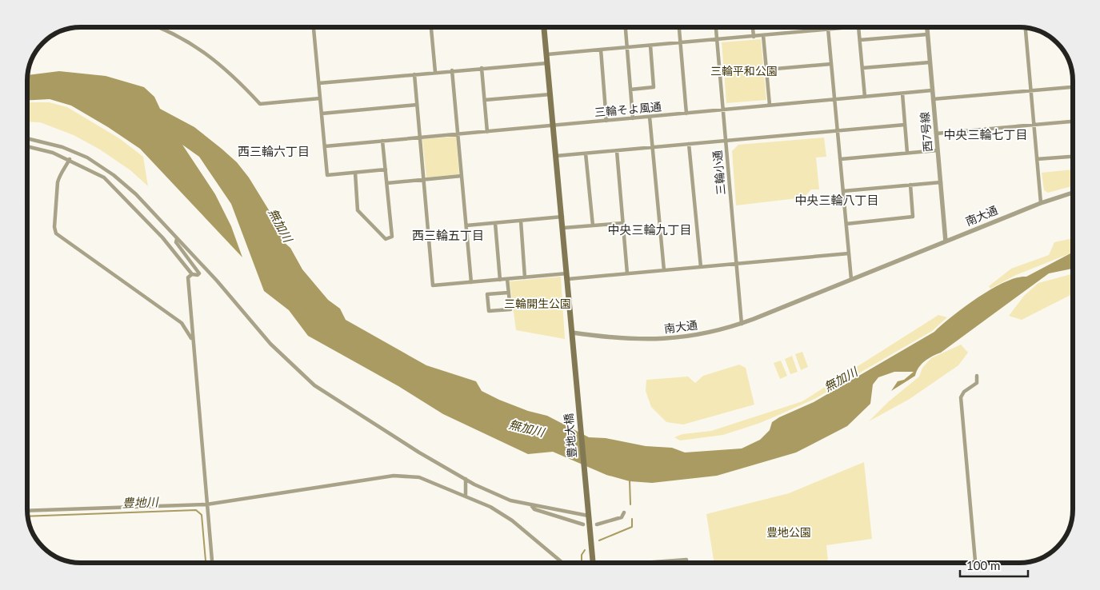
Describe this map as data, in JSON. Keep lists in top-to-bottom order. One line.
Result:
{"streets":{"main road":["豊地大橋"],"street":["三輪そよ風通","西7号線","三輪小通","南大通"]},"crossings":[["三輪そよ風通","西7号線"],["三輪そよ風通","三輪小通"],["西7号線","南大通"],["三輪小通","南大通"],["南大通","豊地大橋"]],"districts":["中央三輪七丁目","西三輪六丁目","中央三輪八丁目","中央三輪九丁目","西三輪五丁目"],"water":["無加川","豊地川"],"parks":["三輪平和公園","三輪開生公園","豊地公園"],"scale_bar":"100 m"}
